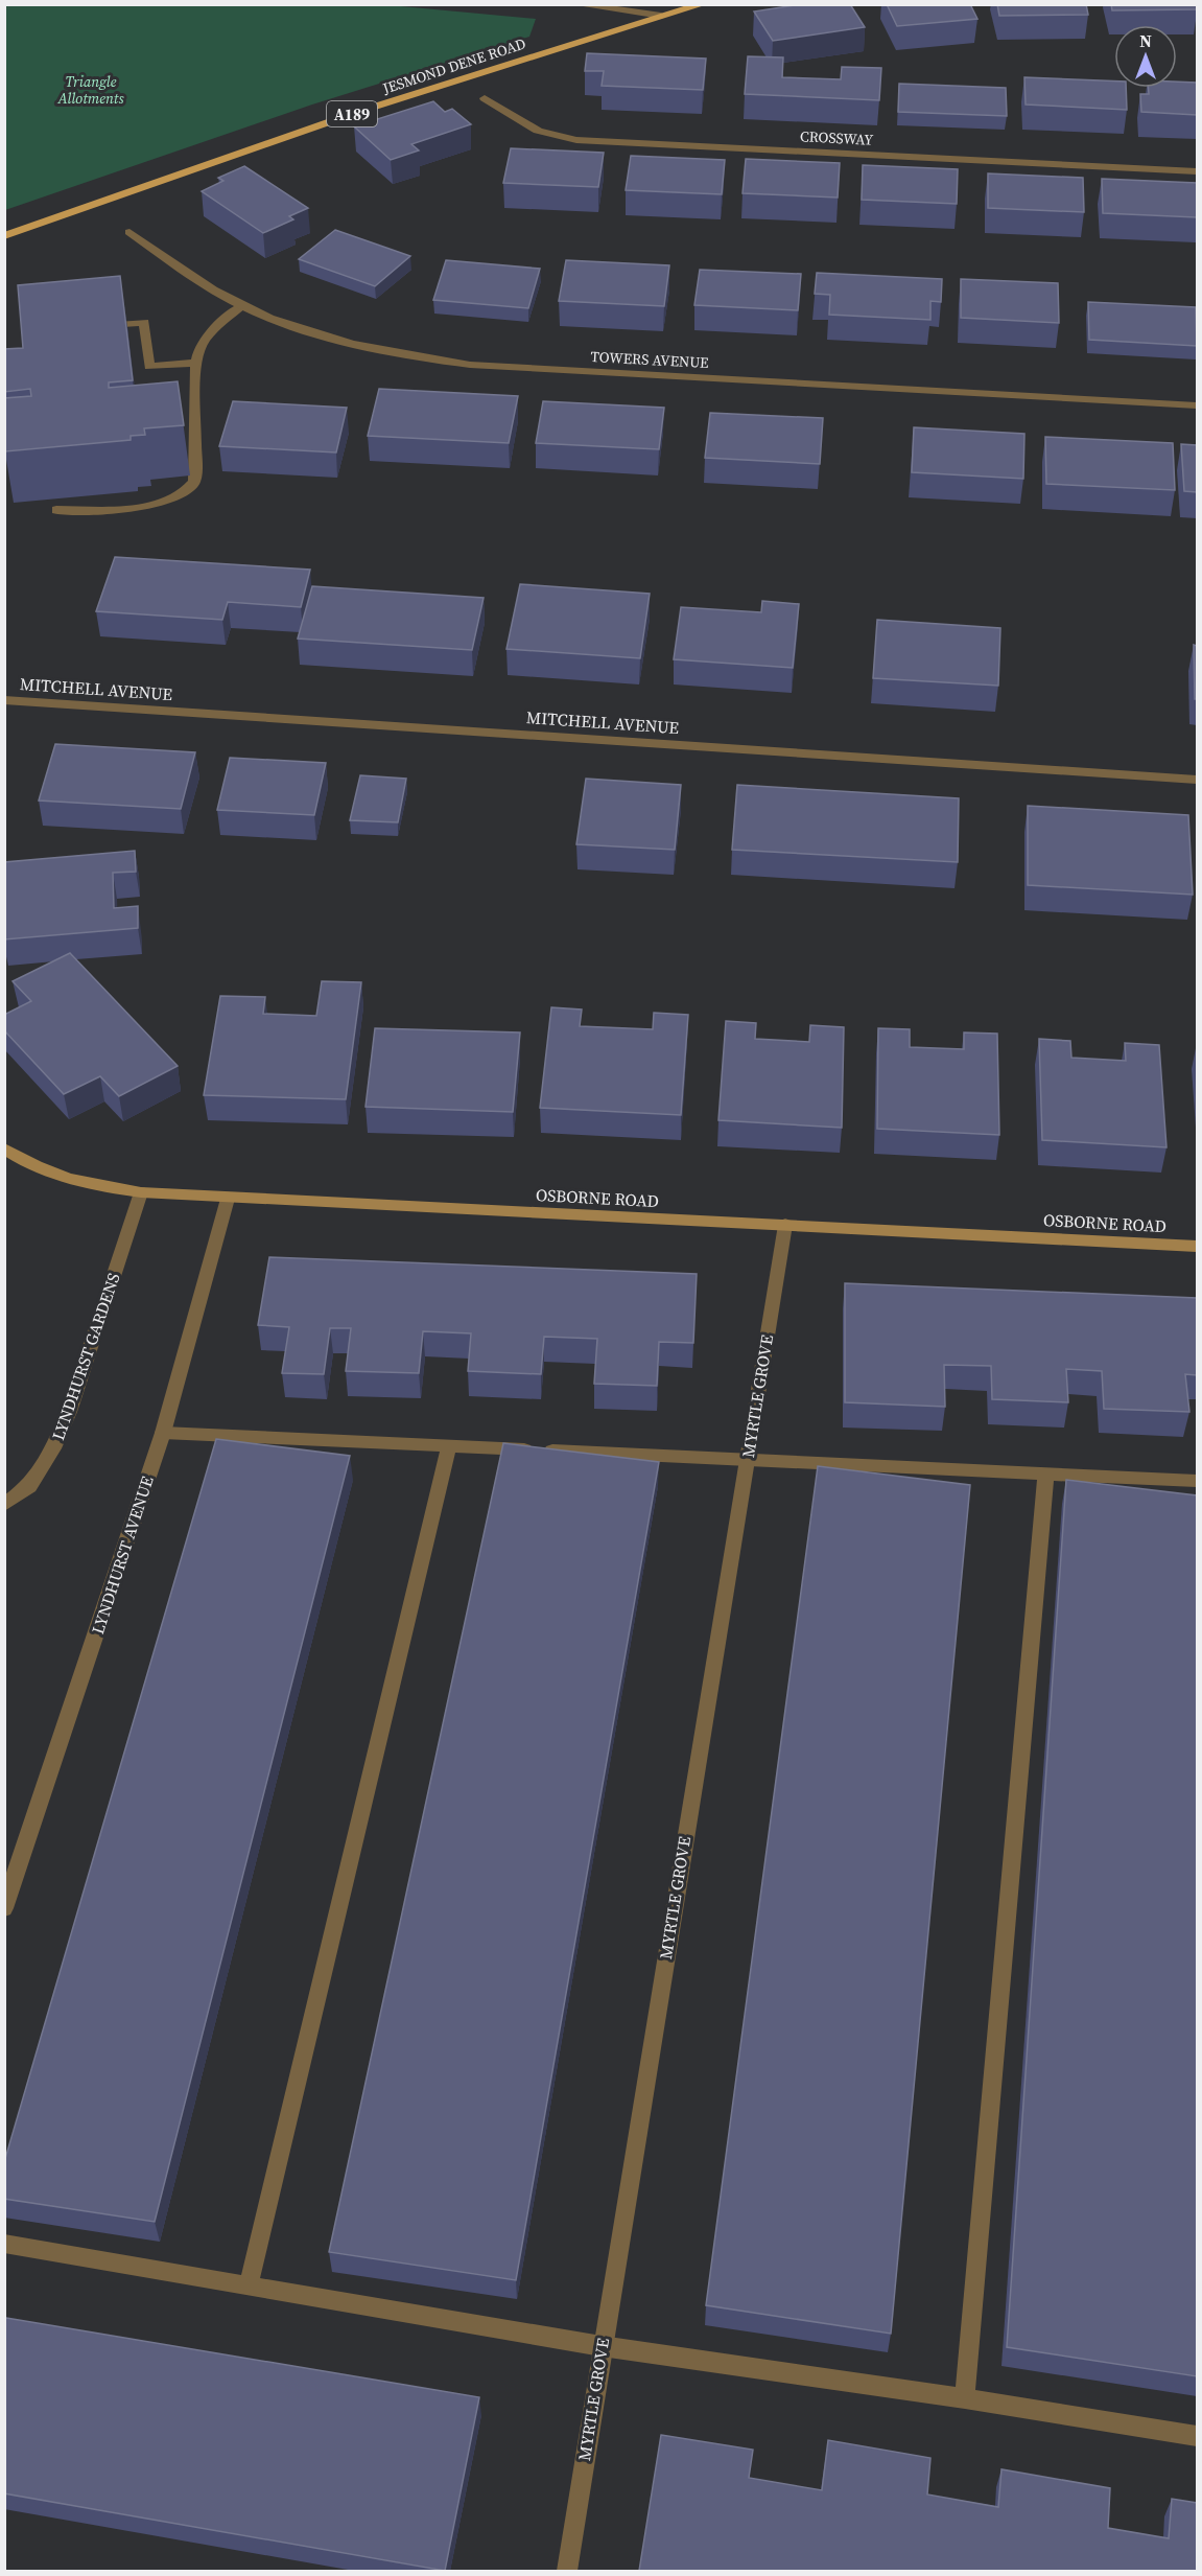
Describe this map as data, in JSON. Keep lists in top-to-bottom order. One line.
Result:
{"streets":{"main road":["JESMOND DENE ROAD","A189","OSBORNE ROAD"],"street":["CROSSWAY","TOWERS AVENUE","MITCHELL AVENUE","LYNDHURST GARDENS","MYRTLE GROVE","LYNDHURST AVENUE"]},"crossings":[["OSBORNE ROAD","LYNDHURST GARDENS"],["OSBORNE ROAD","MYRTLE GROVE"],["OSBORNE ROAD","LYNDHURST AVENUE"]],"parks":["Triangle Allotments"],"north":"top"}
